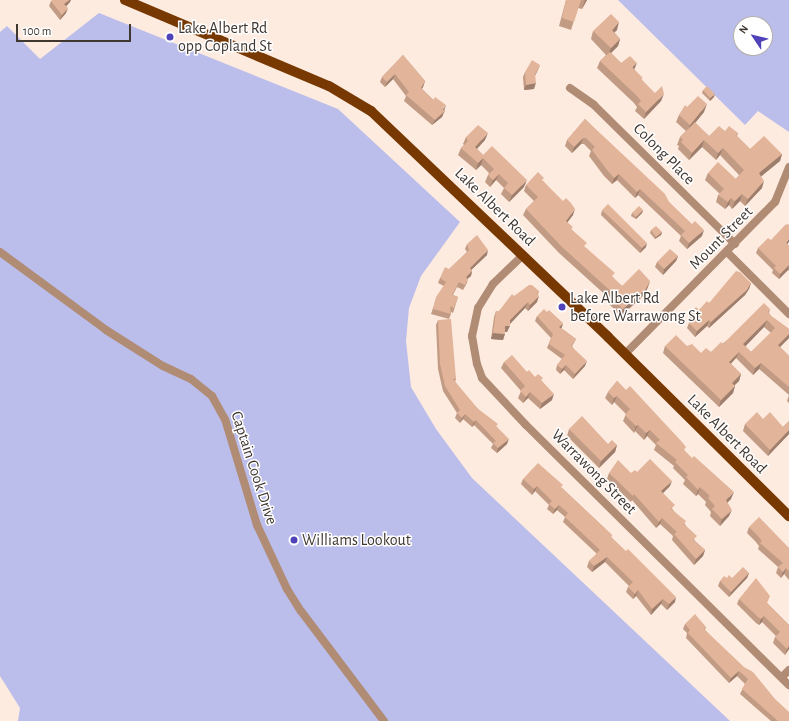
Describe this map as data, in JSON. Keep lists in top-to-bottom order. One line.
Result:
{"streets":{"main road":["Lake Albert Road"],"street":["Colong Place","Mount Street","Captain Cook Drive","Warrawong Street"]},"crossings":[["Colong Place","Mount Street"],["Lake Albert Road","Mount Street"],["Lake Albert Road","Warrawong Street"]],"places":["Lake Albert Rd opp Copland St","Lake Albert Rd before Warrawong St","Williams Lookout"],"scale_bar":"100 m","north":"top left"}
